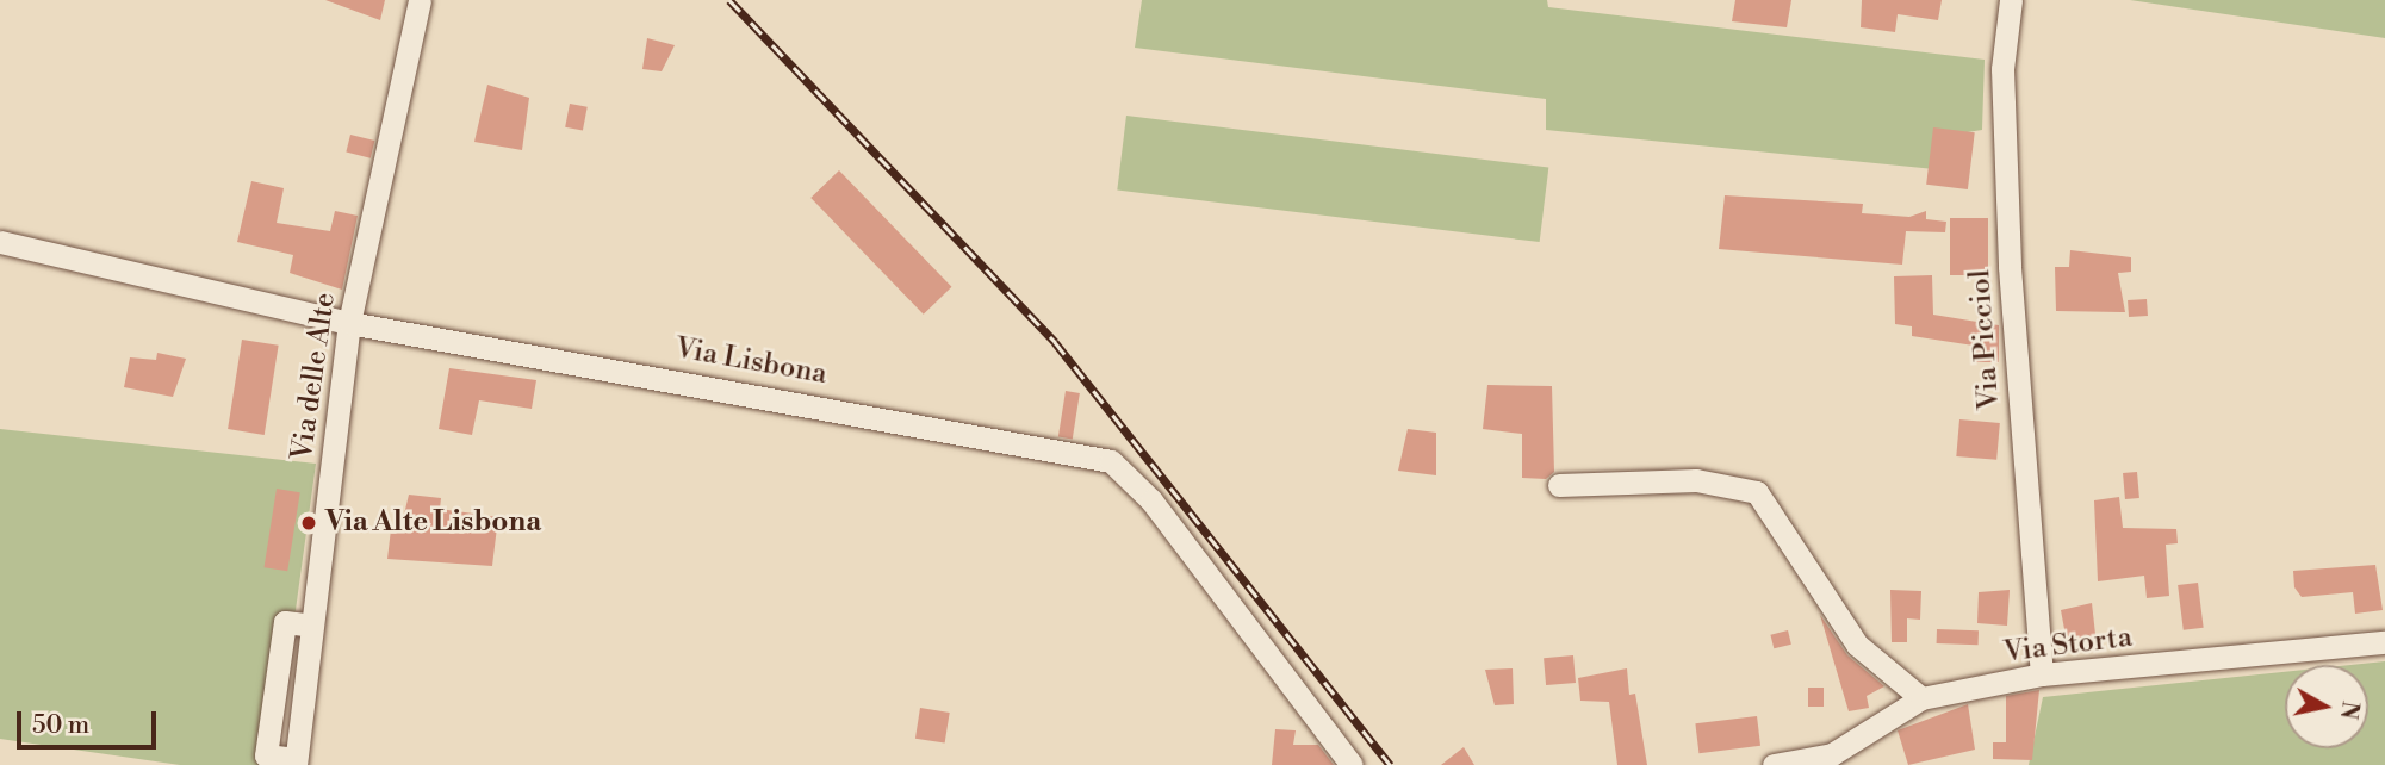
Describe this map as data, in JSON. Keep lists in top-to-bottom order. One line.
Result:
{"streets":{"street":["Via Picciol","Via Lisbona","Via delle Alte","Via Storta"]},"crossings":[["Via Picciol","Via Storta"],["Via Lisbona","Via delle Alte"]],"places":["Via Alte Lisbona"],"scale_bar":"50 m","north":"right"}
